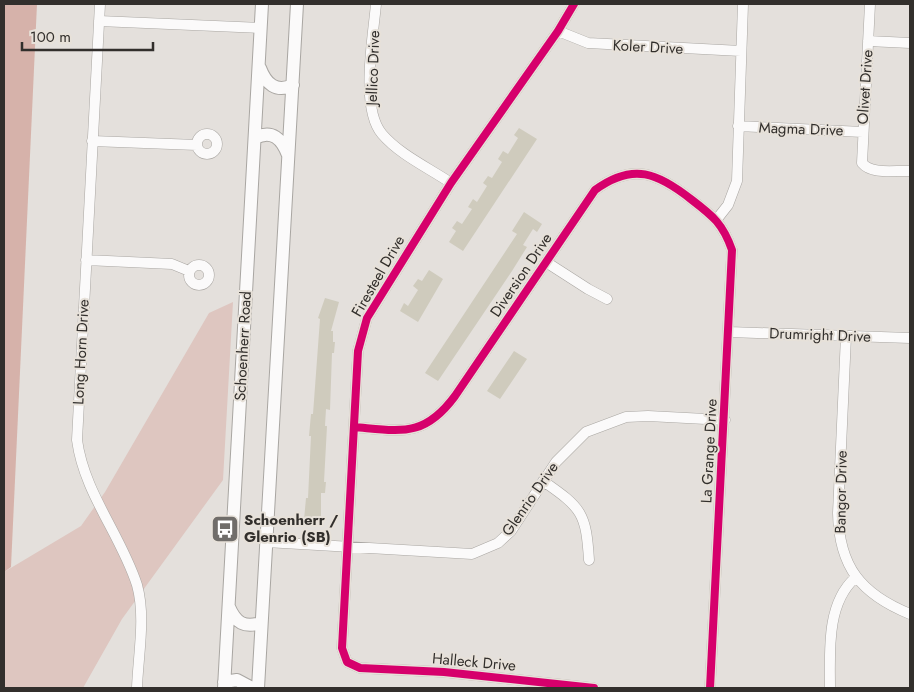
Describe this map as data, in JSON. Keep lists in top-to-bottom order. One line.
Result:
{"streets":{"main road":["Schoenherr Road"],"street":["Koler Drive","Jellico Drive","Olivet Drive","Magma Drive","Diversion Drive","Firesteel Drive","Drumright Drive","Long Horn Drive","La Grange Drive","Bangor Drive","Glenrio Drive","Halleck Drive"]},"crossings":[["Koler Drive","Firesteel Drive"],["Jellico Drive","Firesteel Drive"],["Olivet Drive","Magma Drive"],["Diversion Drive","Firesteel Drive"],["Diversion Drive","La Grange Drive"],["Firesteel Drive","Glenrio Drive"],["Firesteel Drive","Halleck Drive"],["Drumright Drive","La Grange Drive"],["Drumright Drive","Bangor Drive"],["La Grange Drive","Glenrio Drive"]],"places":{"bus stop":["Schoenherr / Glenrio (SB)"]},"scale_bar":"100 m"}
